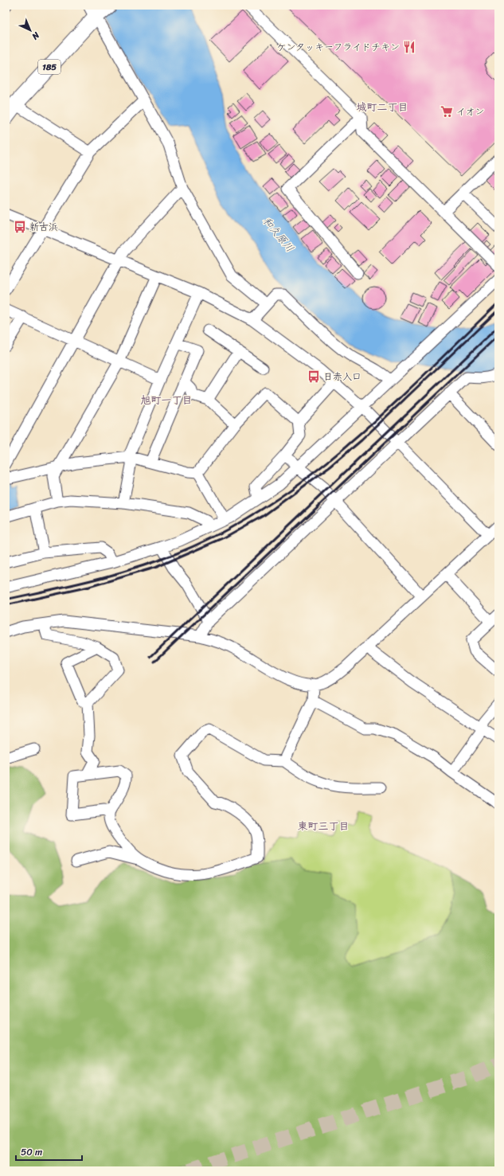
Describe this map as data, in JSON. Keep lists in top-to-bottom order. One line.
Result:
{"streets":{"highway":["185"]},"districts":["城町二丁目","旭町一丁目","東町三丁目"],"water":["和久原川"],"places":{"restaurant":["ケンタッキーフライドチキン"],"supermarket":["イオン"],"bus stop":["新古浜","日赤入口"]},"scale_bar":"50 m","north":"bottom right"}
